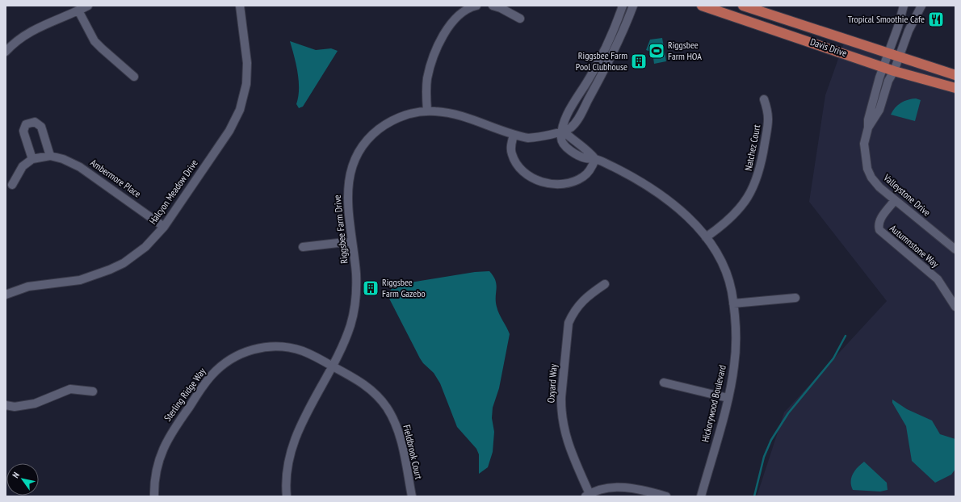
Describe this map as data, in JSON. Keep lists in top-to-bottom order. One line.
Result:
{"streets":{"main road":["Davis Drive"],"street":["Natchez Court","Ambermore Place","Halcyon Meadow Drive","Valleystone Drive","Riggsbee Farm Drive","Autumnstone Way","Oxyard Way","Sterling Ridge Way","Hickorywood Boulevard","Fieldbrook Court"]},"crossings":[["Davis Drive","Valleystone Drive"],["Natchez Court","Hickorywood Boulevard"],["Ambermore Place","Halcyon Meadow Drive"],["Valleystone Drive","Autumnstone Way"],["Riggsbee Farm Drive","Sterling Ridge Way"],["Riggsbee Farm Drive","Hickorywood Boulevard"],["Riggsbee Farm Drive","Fieldbrook Court"],["Sterling Ridge Way","Fieldbrook Court"]],"places":{"restaurant":["Tropical Smoothie Cafe"],"sports":["Riggsbee Farm HOA"],"building":["Riggsbee Farm Pool Clubhouse","Riggsbee Farm Gazebo"]},"north":"top left"}
